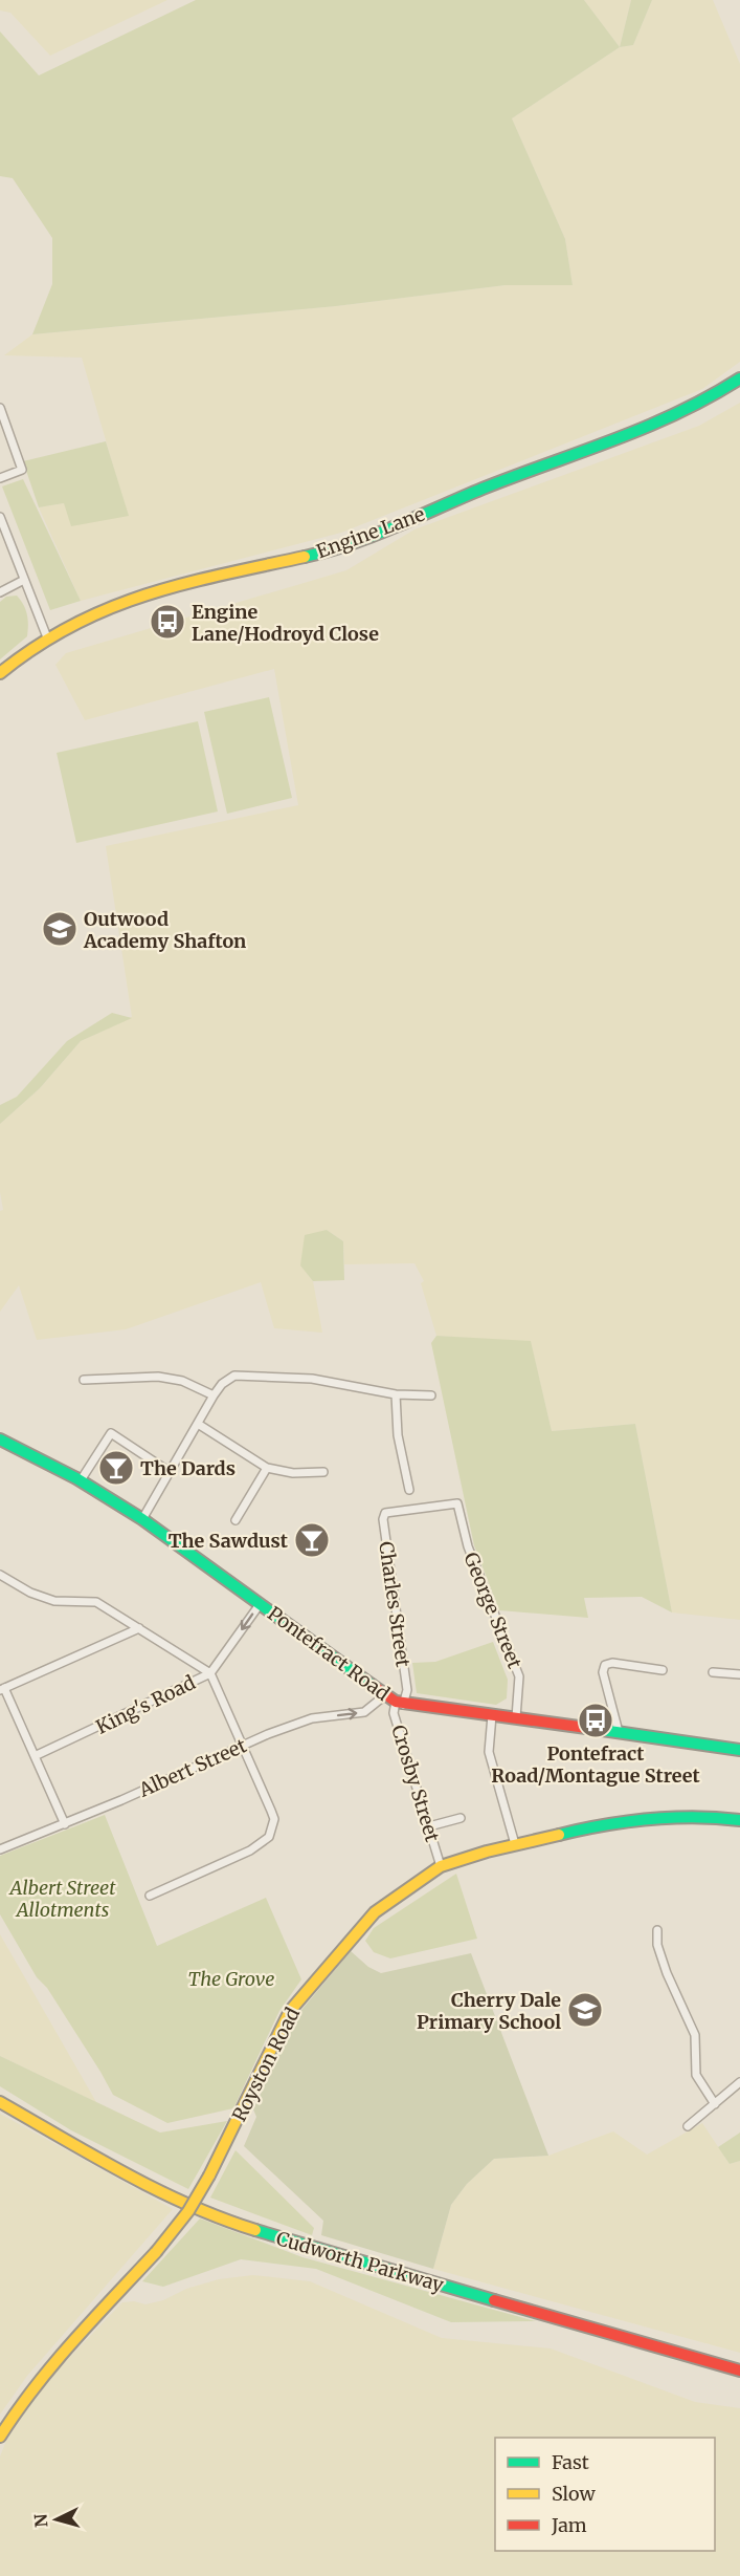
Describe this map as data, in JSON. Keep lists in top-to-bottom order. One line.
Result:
{"streets":{"main road":["Engine Lane","Pontefract Road","Royston Road","Cudworth Parkway"],"street":["Charles Street","George Street","King's Road","Albert Street","Crosby Street"]},"crossings":[["Charles Street","George Street"],["Charles Street","Pontefract Road"],["Charles Street","Crosby Street"],["George Street","Pontefract Road"],["Pontefract Road","King's Road"],["Pontefract Road","Albert Street"],["Pontefract Road","Crosby Street"],["Crosby Street","Royston Road"]],"one_way":["Albert Street"],"parks":["Albert Street Allotments","The Grove"],"places":{"bus stop":["Engine Lane/Hodroyd Close","Pontefract Road/Montague Street"],"school or university":["Outwood Academy Shafton","Cherry Dale Primary School"],"bar":["The Dards","The Sawdust"]},"legend":["Fast","Slow","Jam"],"north":"left"}
